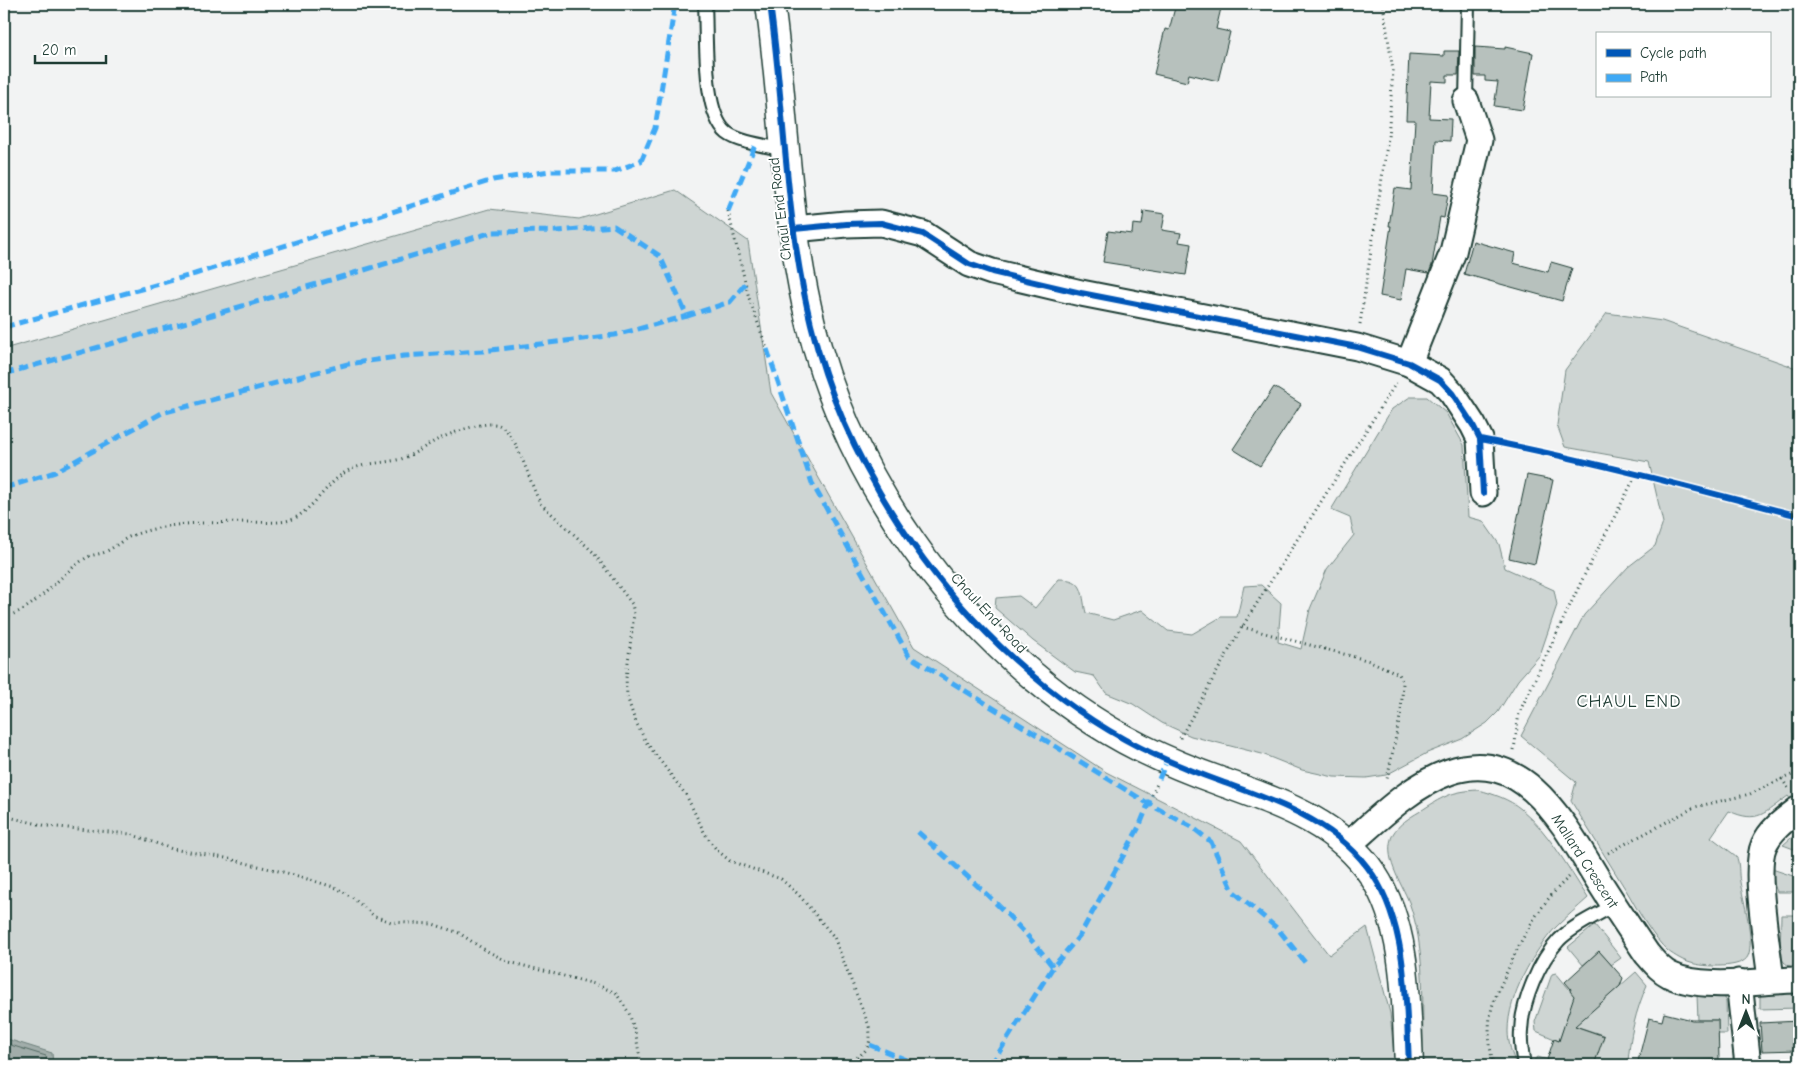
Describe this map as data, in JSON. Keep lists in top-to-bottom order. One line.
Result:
{"streets":{"street":["Chaul End Road","Mallard Crescent"]},"crossings":[["Chaul End Road","Mallard Crescent"]],"districts":["CHAUL END"],"legend":["Cycle path","Path"],"scale_bar":"20 m","north":"top"}
